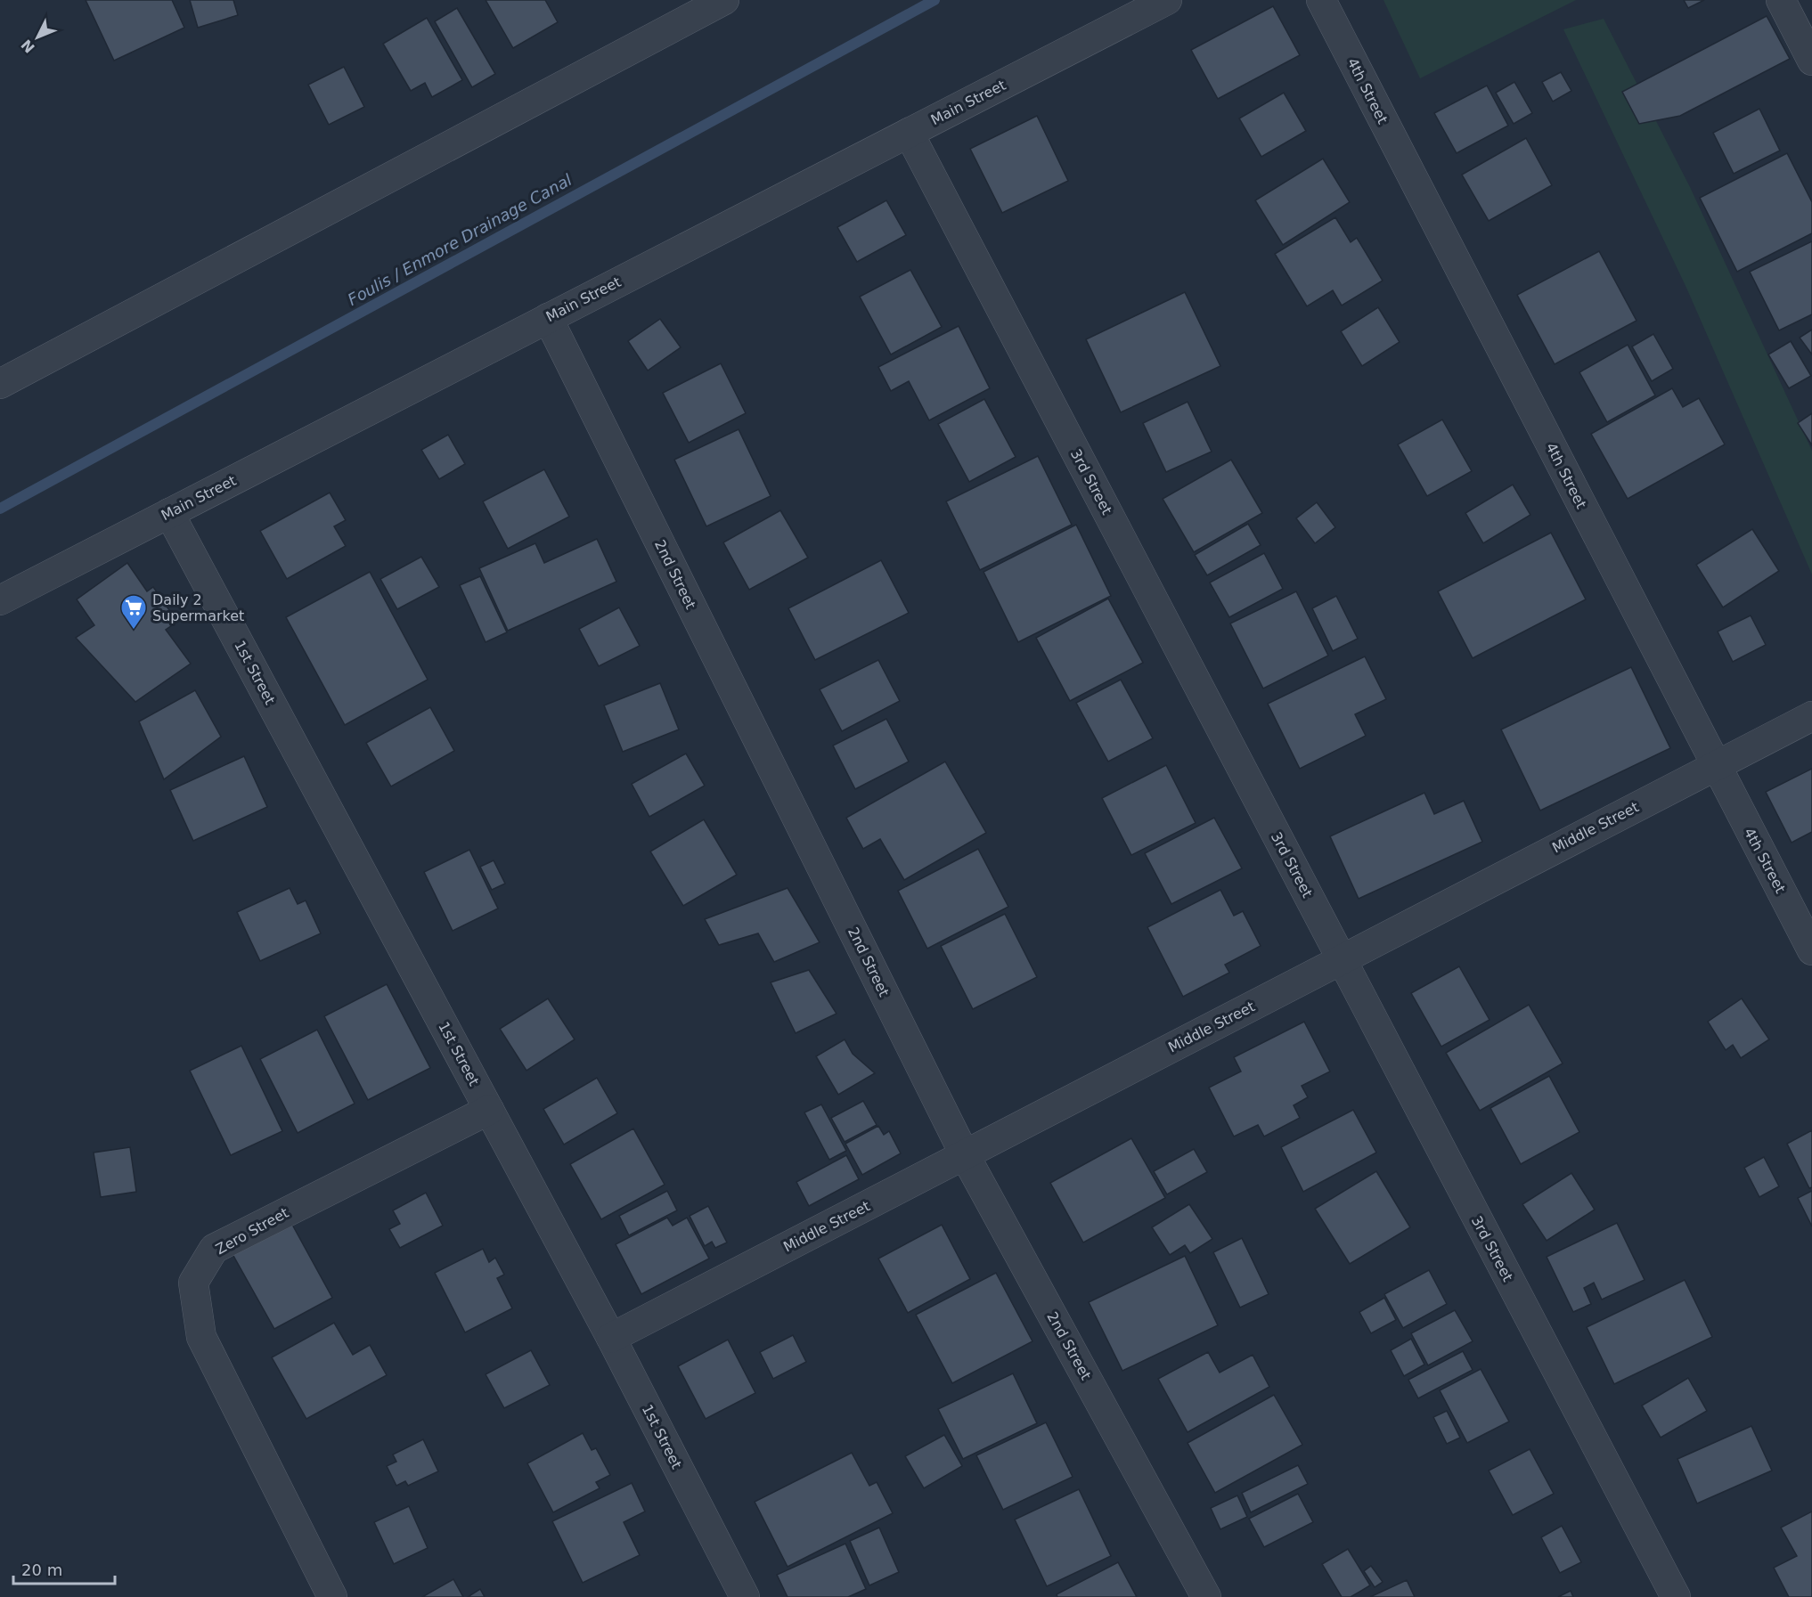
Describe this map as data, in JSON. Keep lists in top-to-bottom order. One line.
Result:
{"streets":{"street":["4th Street","Main Street","3rd Street","2nd Street","1st Street","Middle Street","Zero Street"]},"crossings":[["4th Street","Middle Street"],["Main Street","3rd Street"],["Main Street","2nd Street"],["Main Street","1st Street"],["3rd Street","Middle Street"],["2nd Street","Middle Street"],["1st Street","Middle Street"],["1st Street","Zero Street"]],"water":["Foulis / Enmore Drainage Canal"],"places":{"supermarket":["Daily 2 Supermarket"]},"scale_bar":"20 m","north":"bottom left"}
